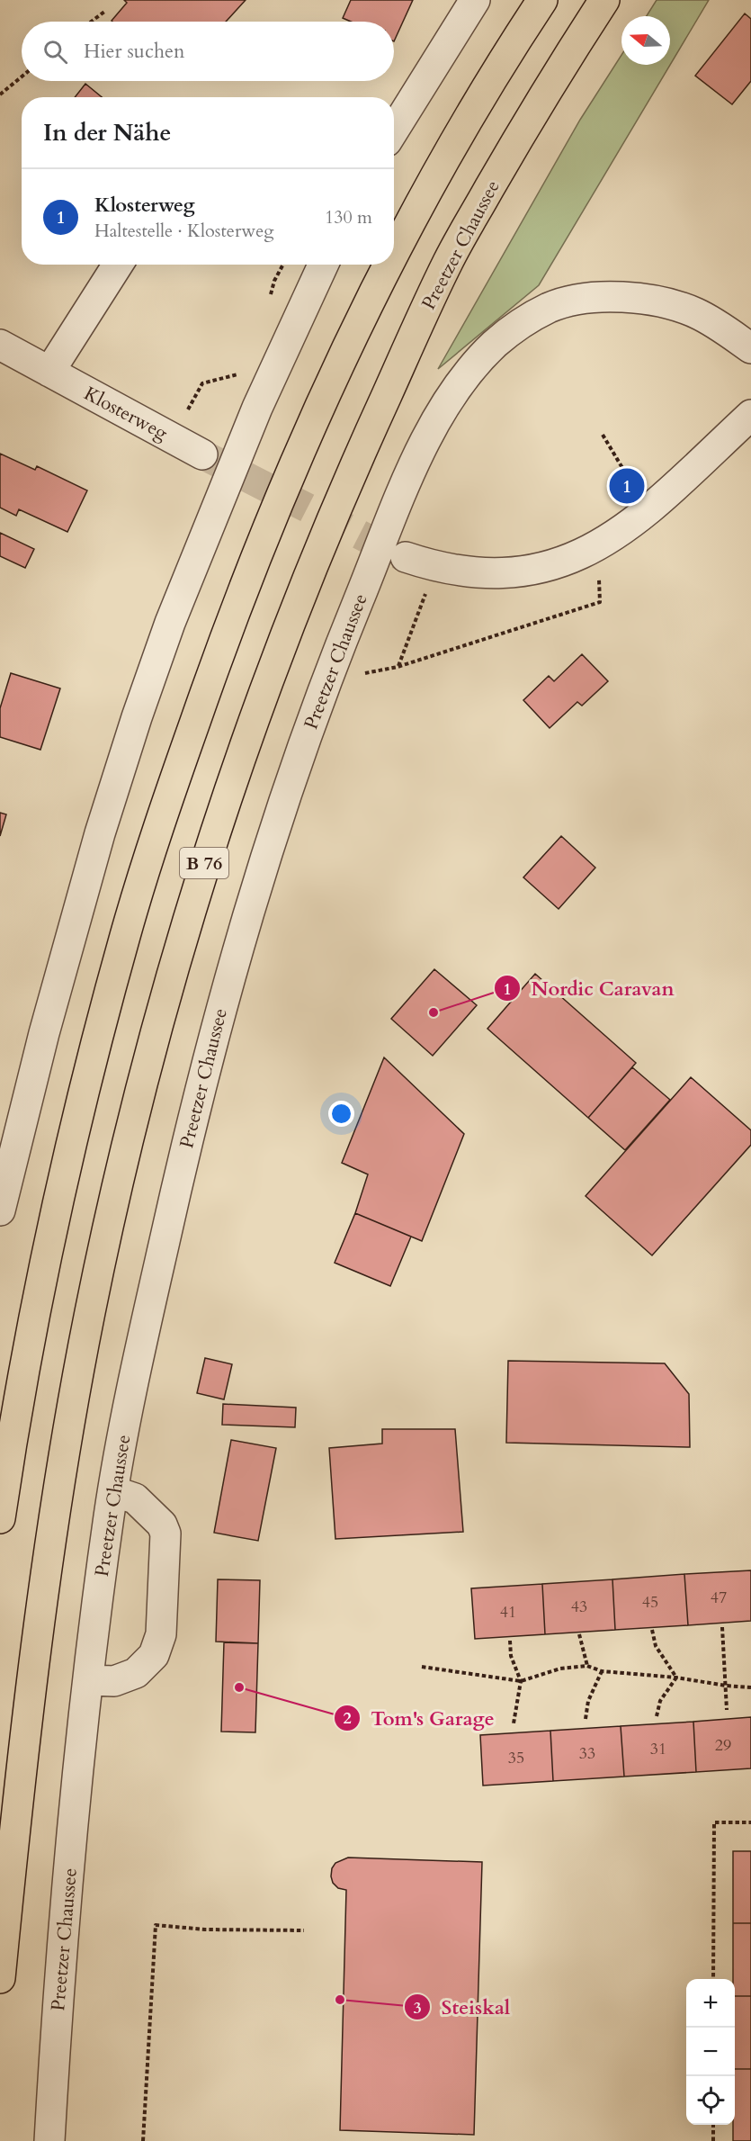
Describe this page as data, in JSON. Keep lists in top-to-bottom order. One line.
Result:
{"streets":{"highway":["Preetzer Chaussee","B 76"],"street":["Klosterweg"]},"places":["Nordic Caravan","Tom's Garage","Steiskal"],"house_numbers":["47","45","43","41","29","31","33","35"],"north":"left","page":{"search":"Hier suchen","heading":"In der Nähe","list":[{"mark":"1","name":"Klosterweg","note":"Haltestelle · Klosterweg","value":"130 m"}],"pins":"1","map_buttons":["+","−"]}}
